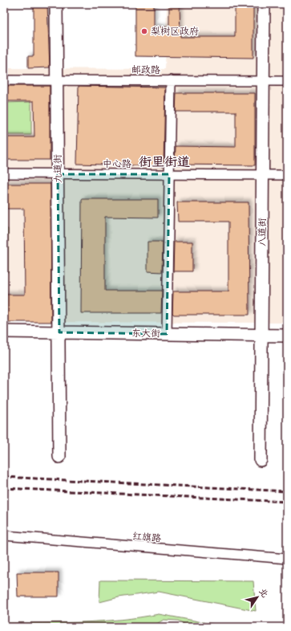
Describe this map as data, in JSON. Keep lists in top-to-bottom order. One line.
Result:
{"streets":{"street":["邮政路","中心路","九道街","八道街","东大街","红旗路"]},"crossings":[["邮政路","九道街"],["邮政路","八道街"],["中心路","九道街"],["中心路","八道街"],["九道街","东大街"],["八道街","东大街"]],"districts":["街里街道"],"places":["梨树区政府"],"north":"top right"}
